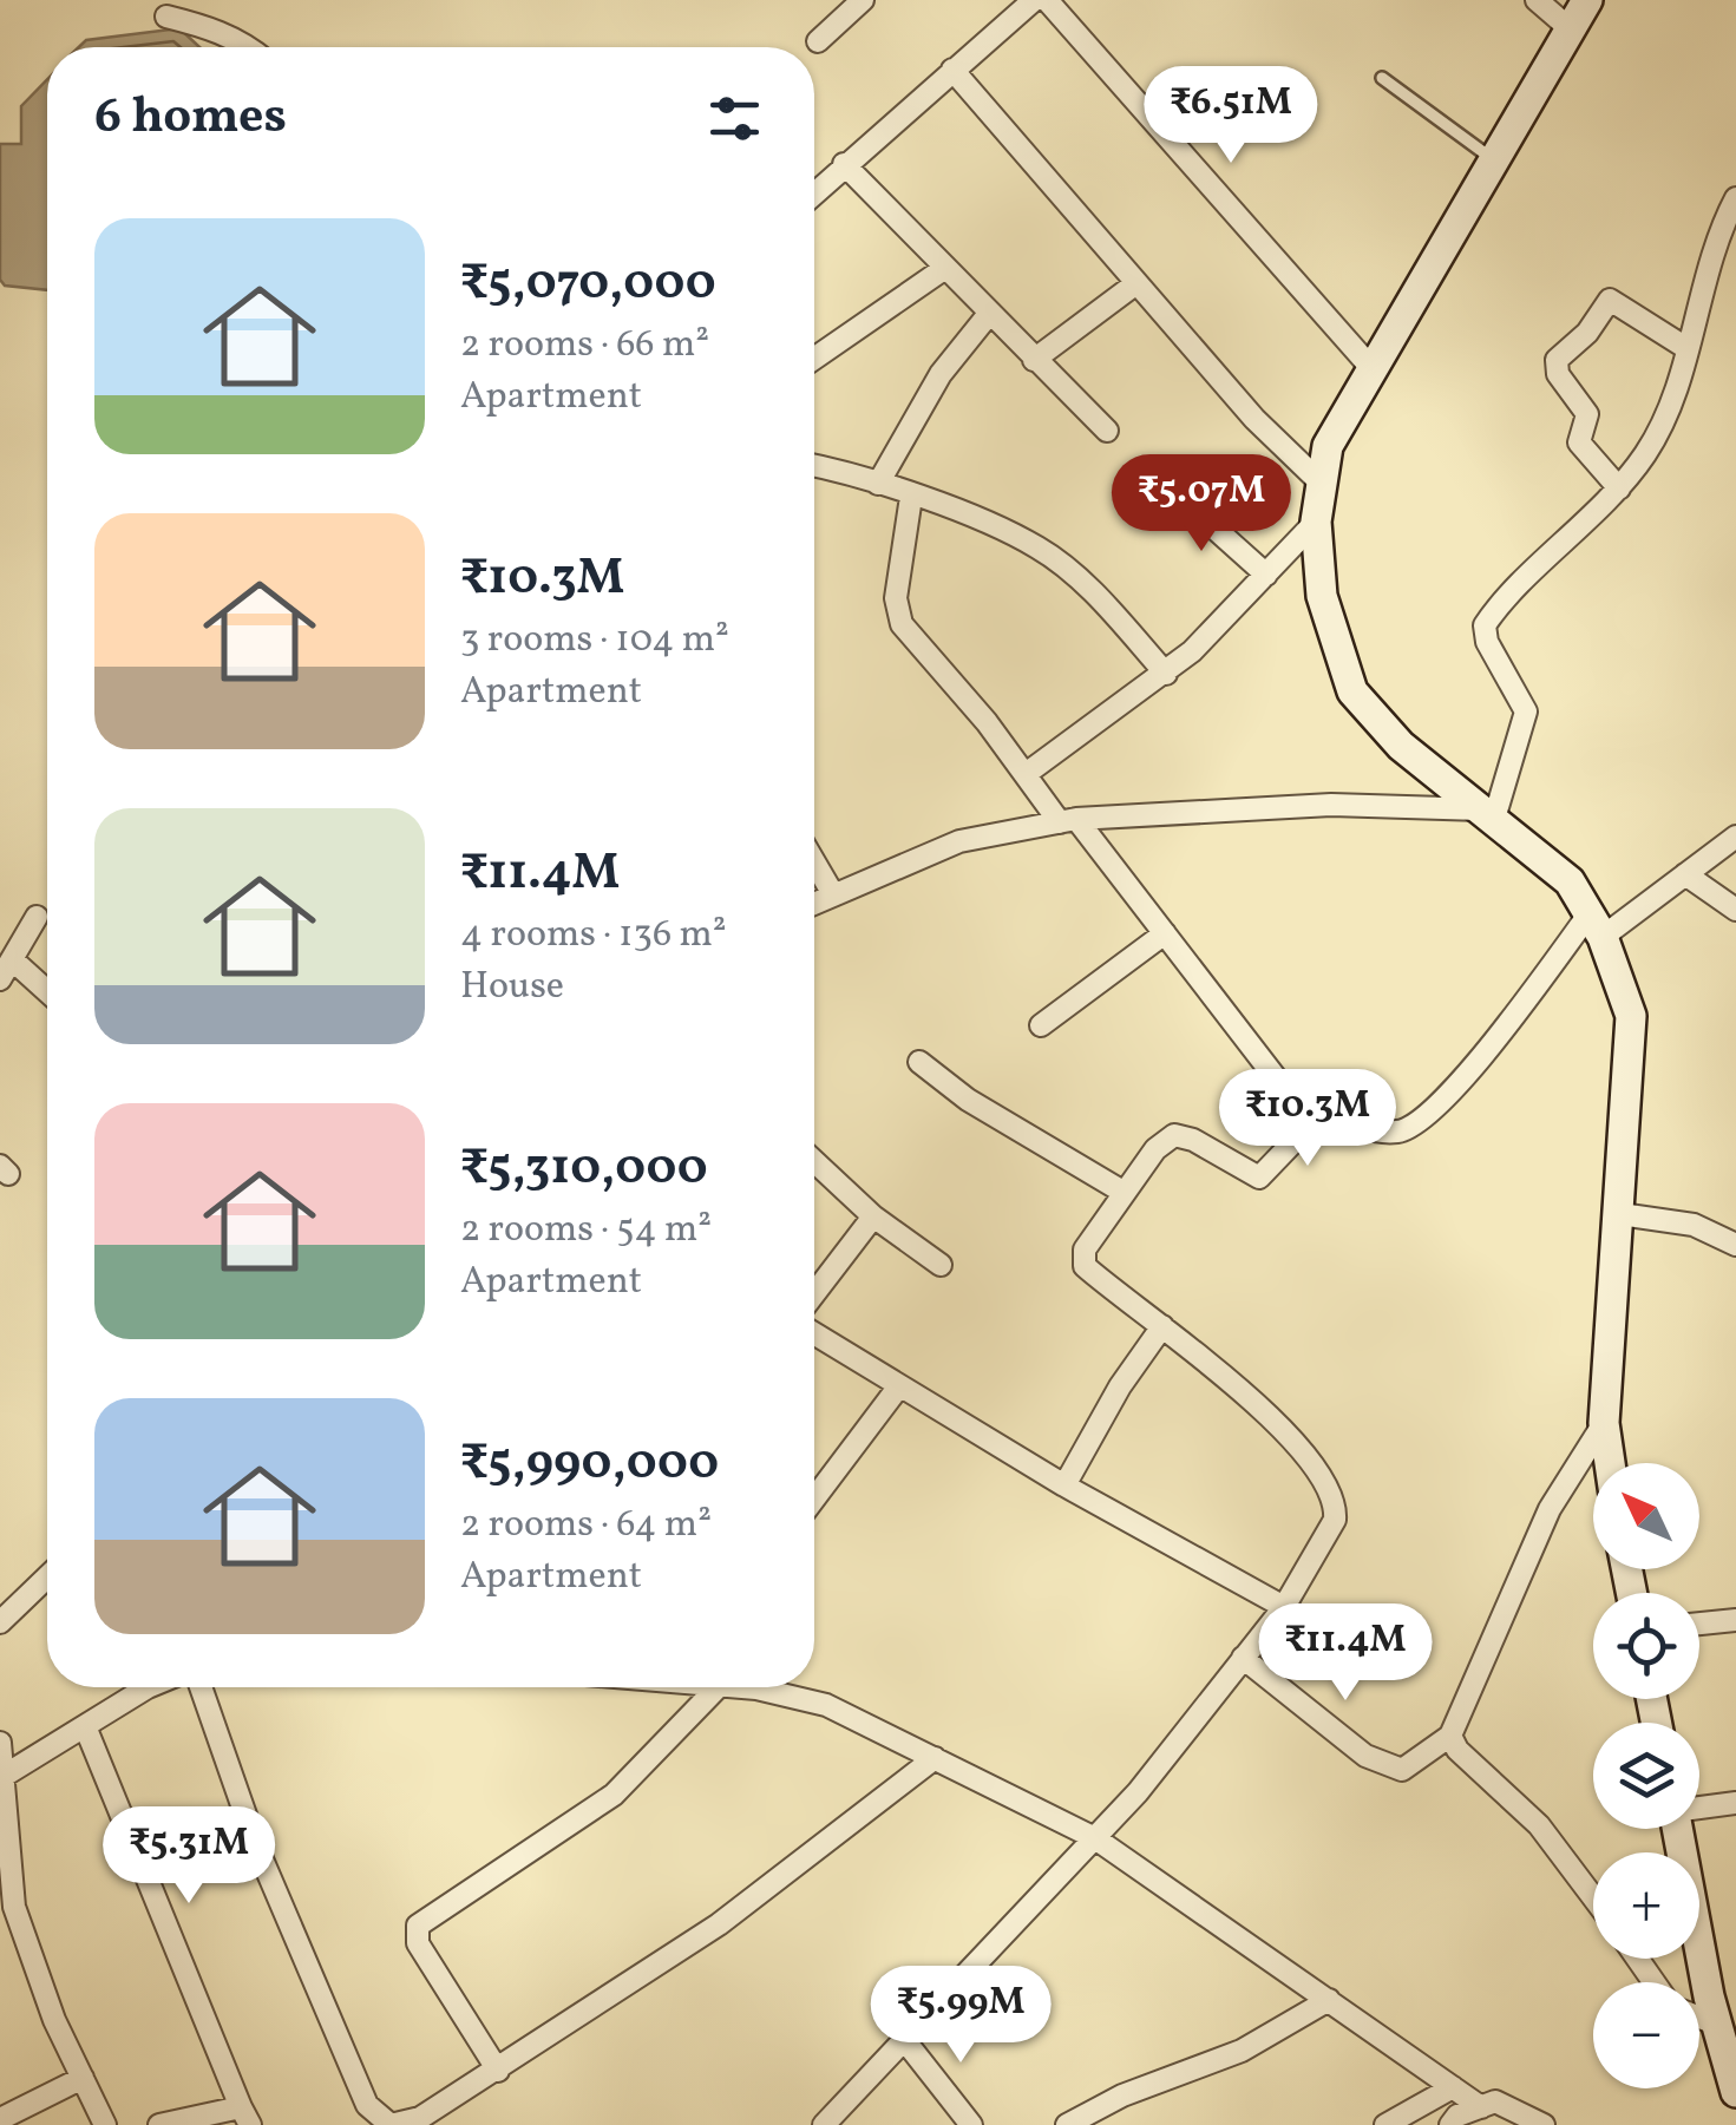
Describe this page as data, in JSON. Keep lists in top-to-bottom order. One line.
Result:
{"north":"top left","page":{"heading":"6 homes","price":["₹6.51M","₹5.07M","₹10.3M","₹11.4M","₹5.31M","₹5.99M"],"list":[{"name":"₹5,070,000","note":"2 rooms · 66 m² · Apartment"},{"name":"₹10.3M","note":"3 rooms · 104 m² · Apartment"},{"name":"₹11.4M","note":"4 rooms · 136 m² · House"},{"name":"₹5,310,000","note":"2 rooms · 54 m² · Apartment"},{"name":"₹5,990,000","note":"2 rooms · 64 m² · Apartment"}],"map_buttons":["+","−"]}}
